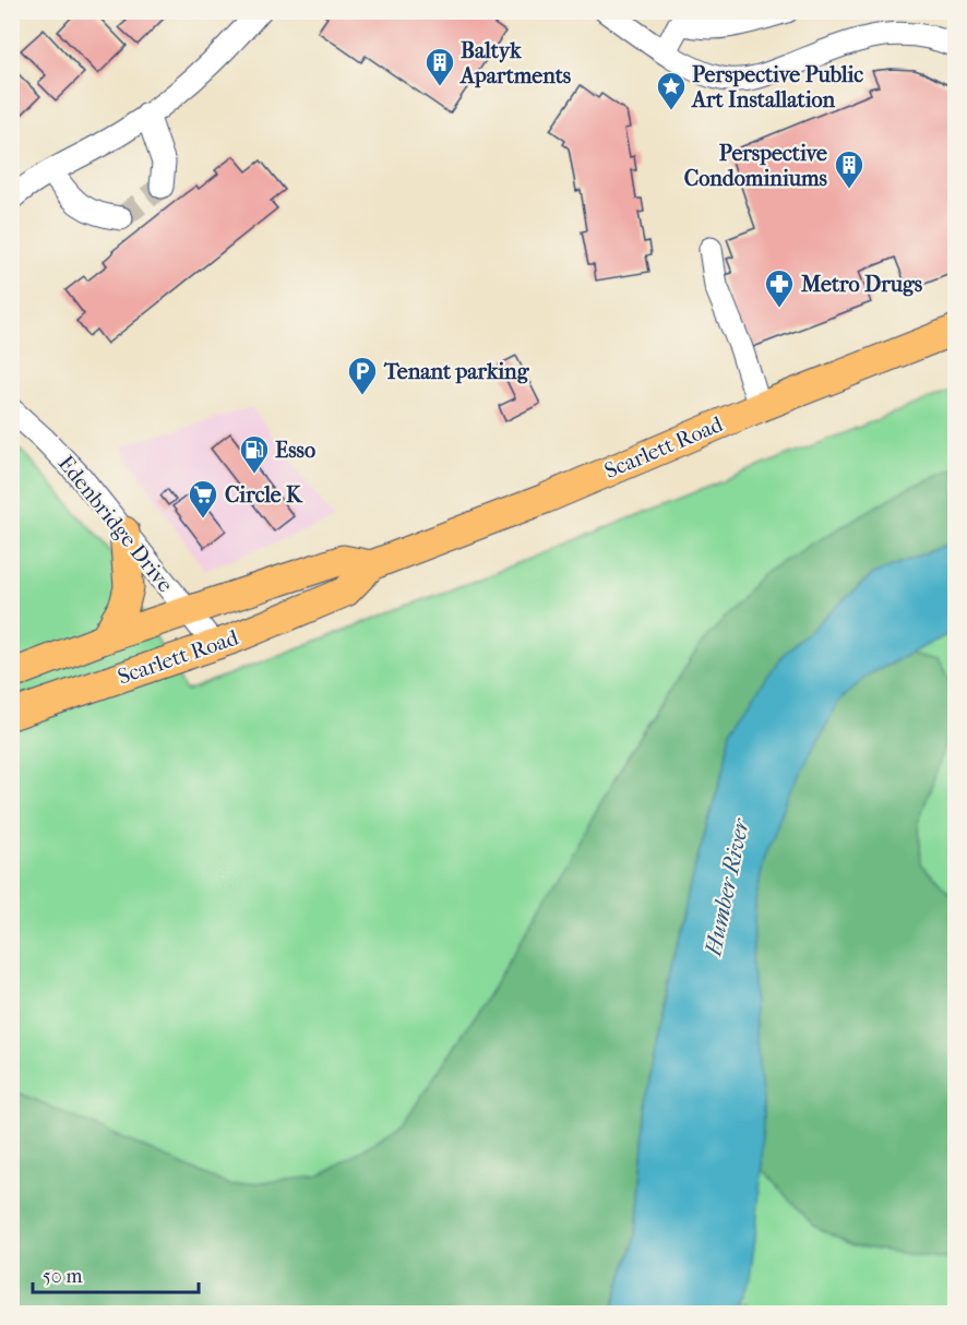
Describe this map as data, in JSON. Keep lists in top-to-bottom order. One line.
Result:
{"streets":{"main road":["Scarlett Road"],"street":["Edenbridge Drive"]},"crossings":[["Scarlett Road","Edenbridge Drive"]],"water":["Humber River"],"places":{"building":["Baltyk Apartments","Perspective Condominiums"],"place":["Perspective Public Art Installation"],"pharmacy":["Metro Drugs"],"parking":["Tenant parking"],"fuel station":["Esso"],"supermarket":["Circle K"]},"scale_bar":"50 m"}
